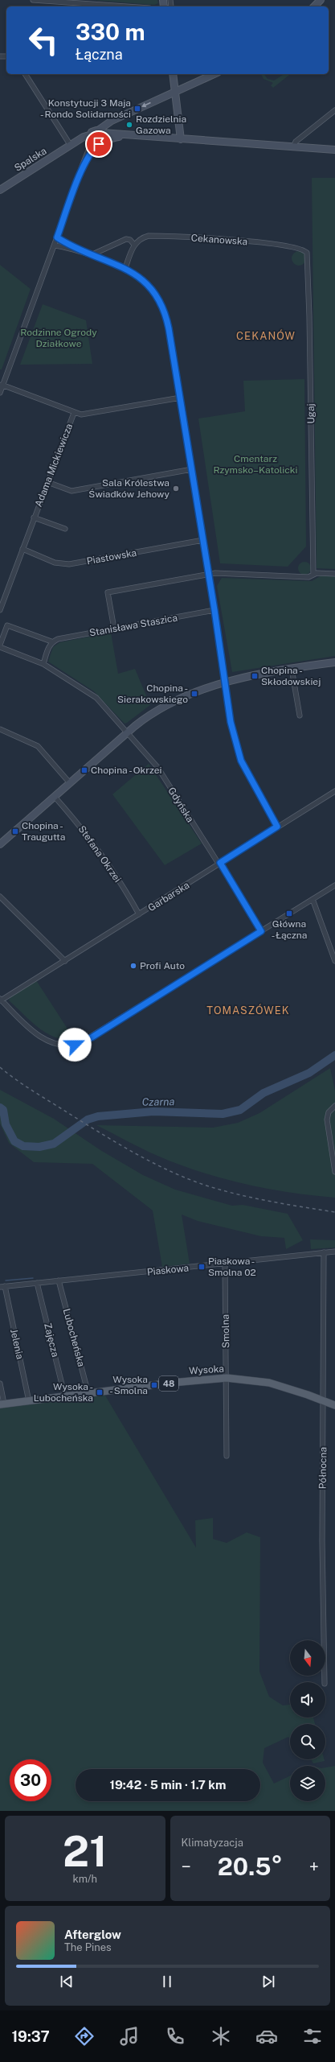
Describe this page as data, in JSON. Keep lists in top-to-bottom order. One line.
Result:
{"streets":{"main road":["Wysoka","48"],"street":["Spalska","Cekanowska","Ugaj","Adama Mickiewicza","Piastowska","Stanisława Staszica","Gdyńska","Stefana Okrzei","Garbarska","Piaskowa","Smolna","Lubocheńska","Zajęcza","Jelenia","Północna"]},"crossings":[["Cekanowska","Ugaj"],["Adama Mickiewicza","Piastowska"],["Gdyńska","Garbarska"],["Stefana Okrzei","Garbarska"],["Piaskowa","Smolna"],["Piaskowa","Lubocheńska"],["Piaskowa","Zajęcza"],["Piaskowa","Jelenia"],["Piaskowa","Północna"],["Smolna","Wysoka"],["Lubocheńska","Wysoka"],["Zajęcza","Wysoka"],["Jelenia","Wysoka"],["Wysoka","Północna"]],"districts":["CEKANÓW","TOMASZÓWEK"],"water":["Czarna"],"parks":["Rodzinne Ogrody Działkowe","Cmentarz Rzymsko–Katolicki"],"places":{"transit":["Konstytucji 3 Maja - Rondo Solidarności","Chopina - Skłodowskiej","Chopina - Sierakowskiego","Chopina - Okrzei","Chopina - Traugutta","Główna - Łączna","Piaskowa - Smolna 02","Wysoka - Smolna","Wysoka - Lubocheńska"],"other":["Rozdzielnia Gazowa","Sala Królestwa Świadków Jehowy","Profi Auto"]},"north":"bottom","page":{"turn":["330 m","Łączna"],"limit":"30","trip":"19:42 · 5 min · 1.7 km","tile":[["21","km/h"],"Klimatyzacja"],"heat":["−","20.5°","+"],"song":["Afterglow","The Pines"],"tabs":"19:37"}}
